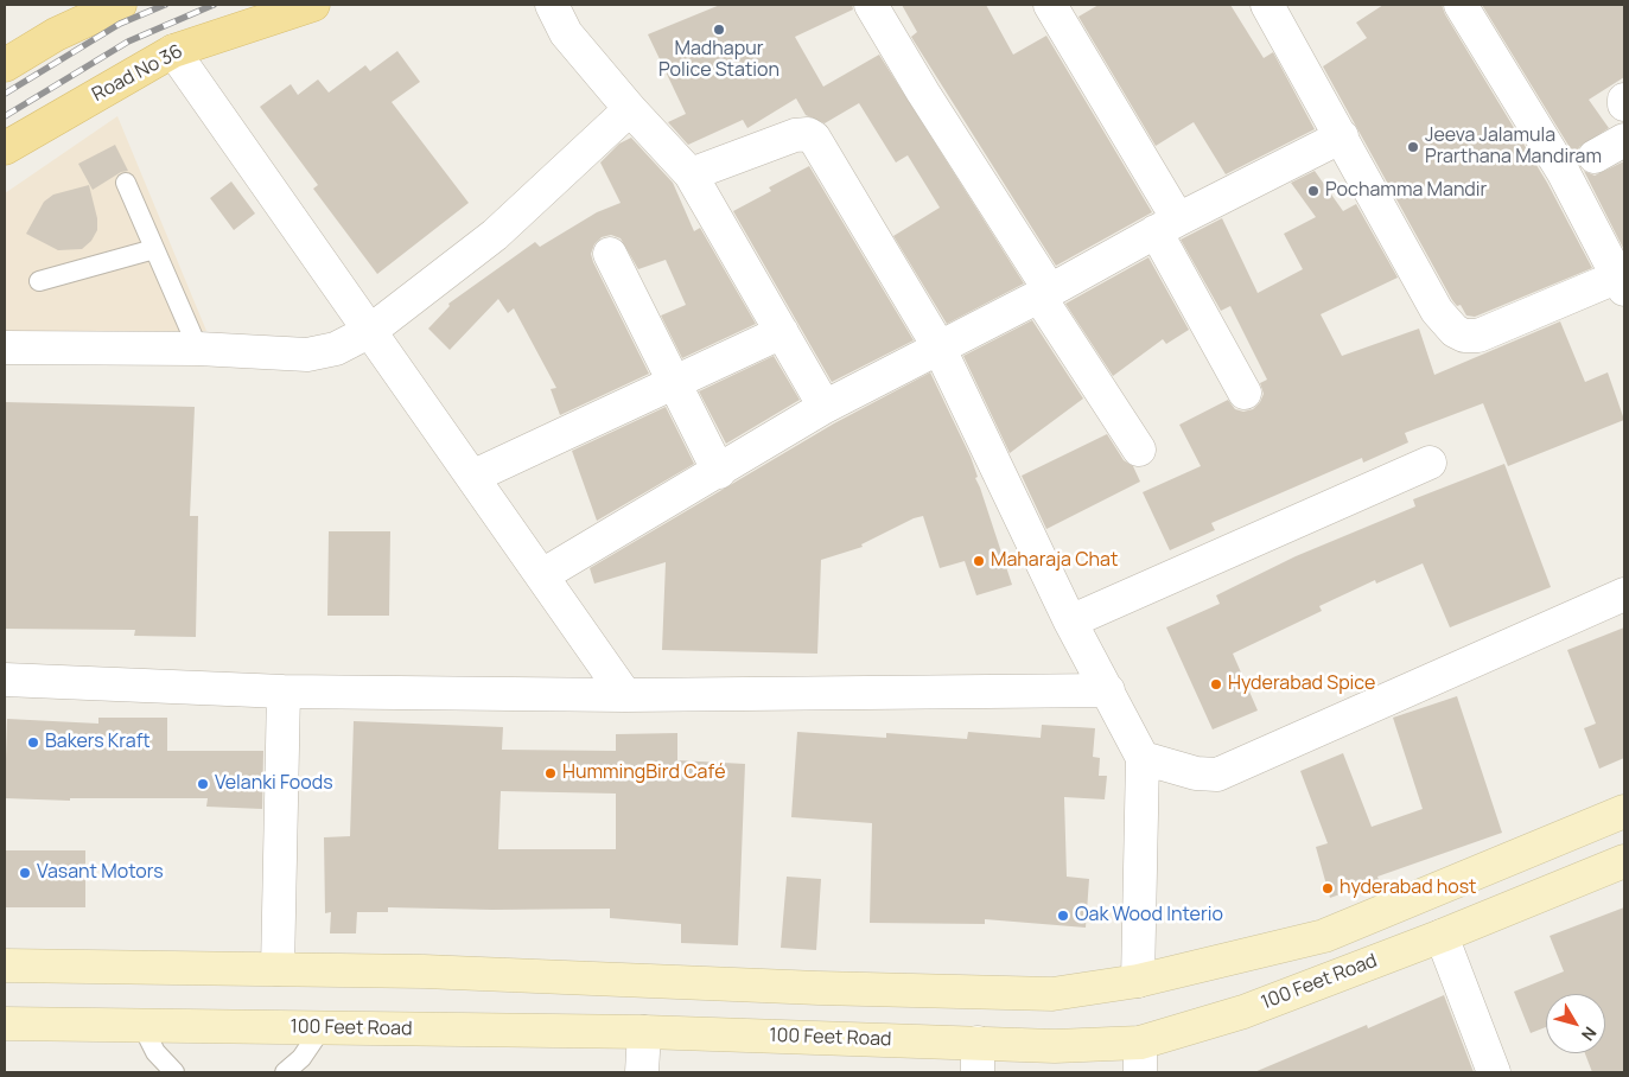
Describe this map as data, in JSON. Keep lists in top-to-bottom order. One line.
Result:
{"streets":{"main road":["Road No 36","100 Feet Road"]},"places":["Madhapur Police Station","Jeeva Jalamula Prarthana Mandiram","Pochamma Mandir","Maharaja Chat","Hyderabad Spice","Bakers Kraft","HummingBird Café","Velanki Foods","Vasant Motors","hyderabad host","Oak Wood Interio"],"north":"bottom right"}
